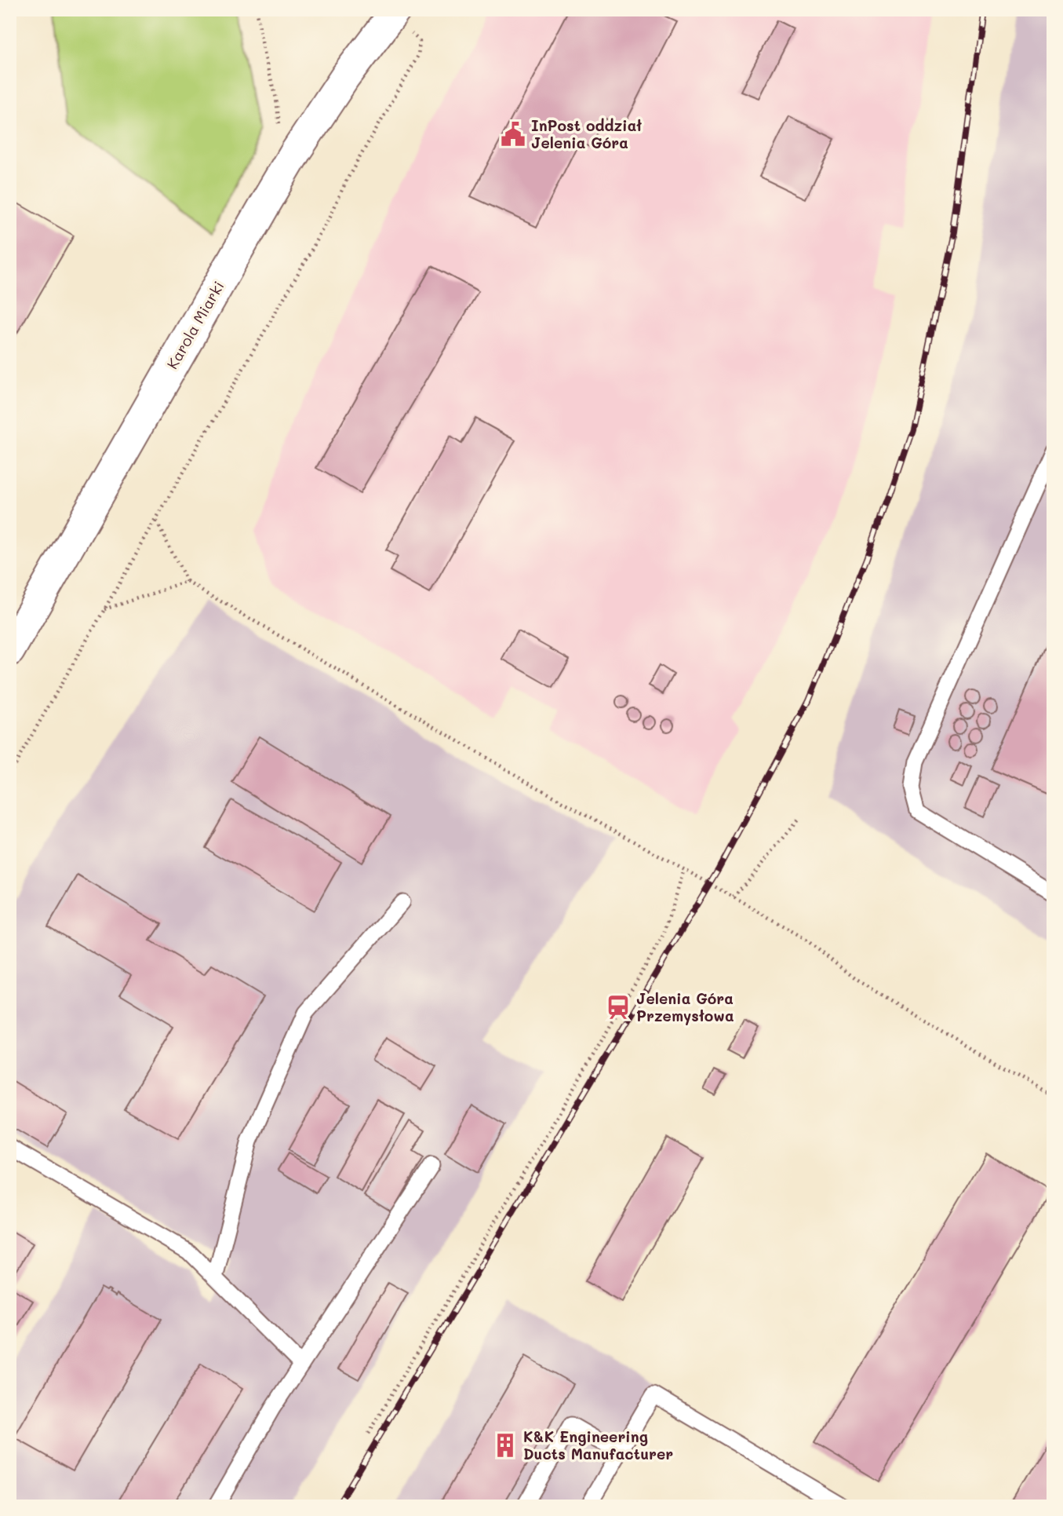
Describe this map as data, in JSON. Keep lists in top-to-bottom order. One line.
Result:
{"streets":{"street":["Karola Miarki"]},"places":{"public building":["InPost oddział Jelenia Góra"],"station":["Jelenia Góra Przemysłowa"],"building":["K&K Engineering Ducts Manufacturer"]}}
